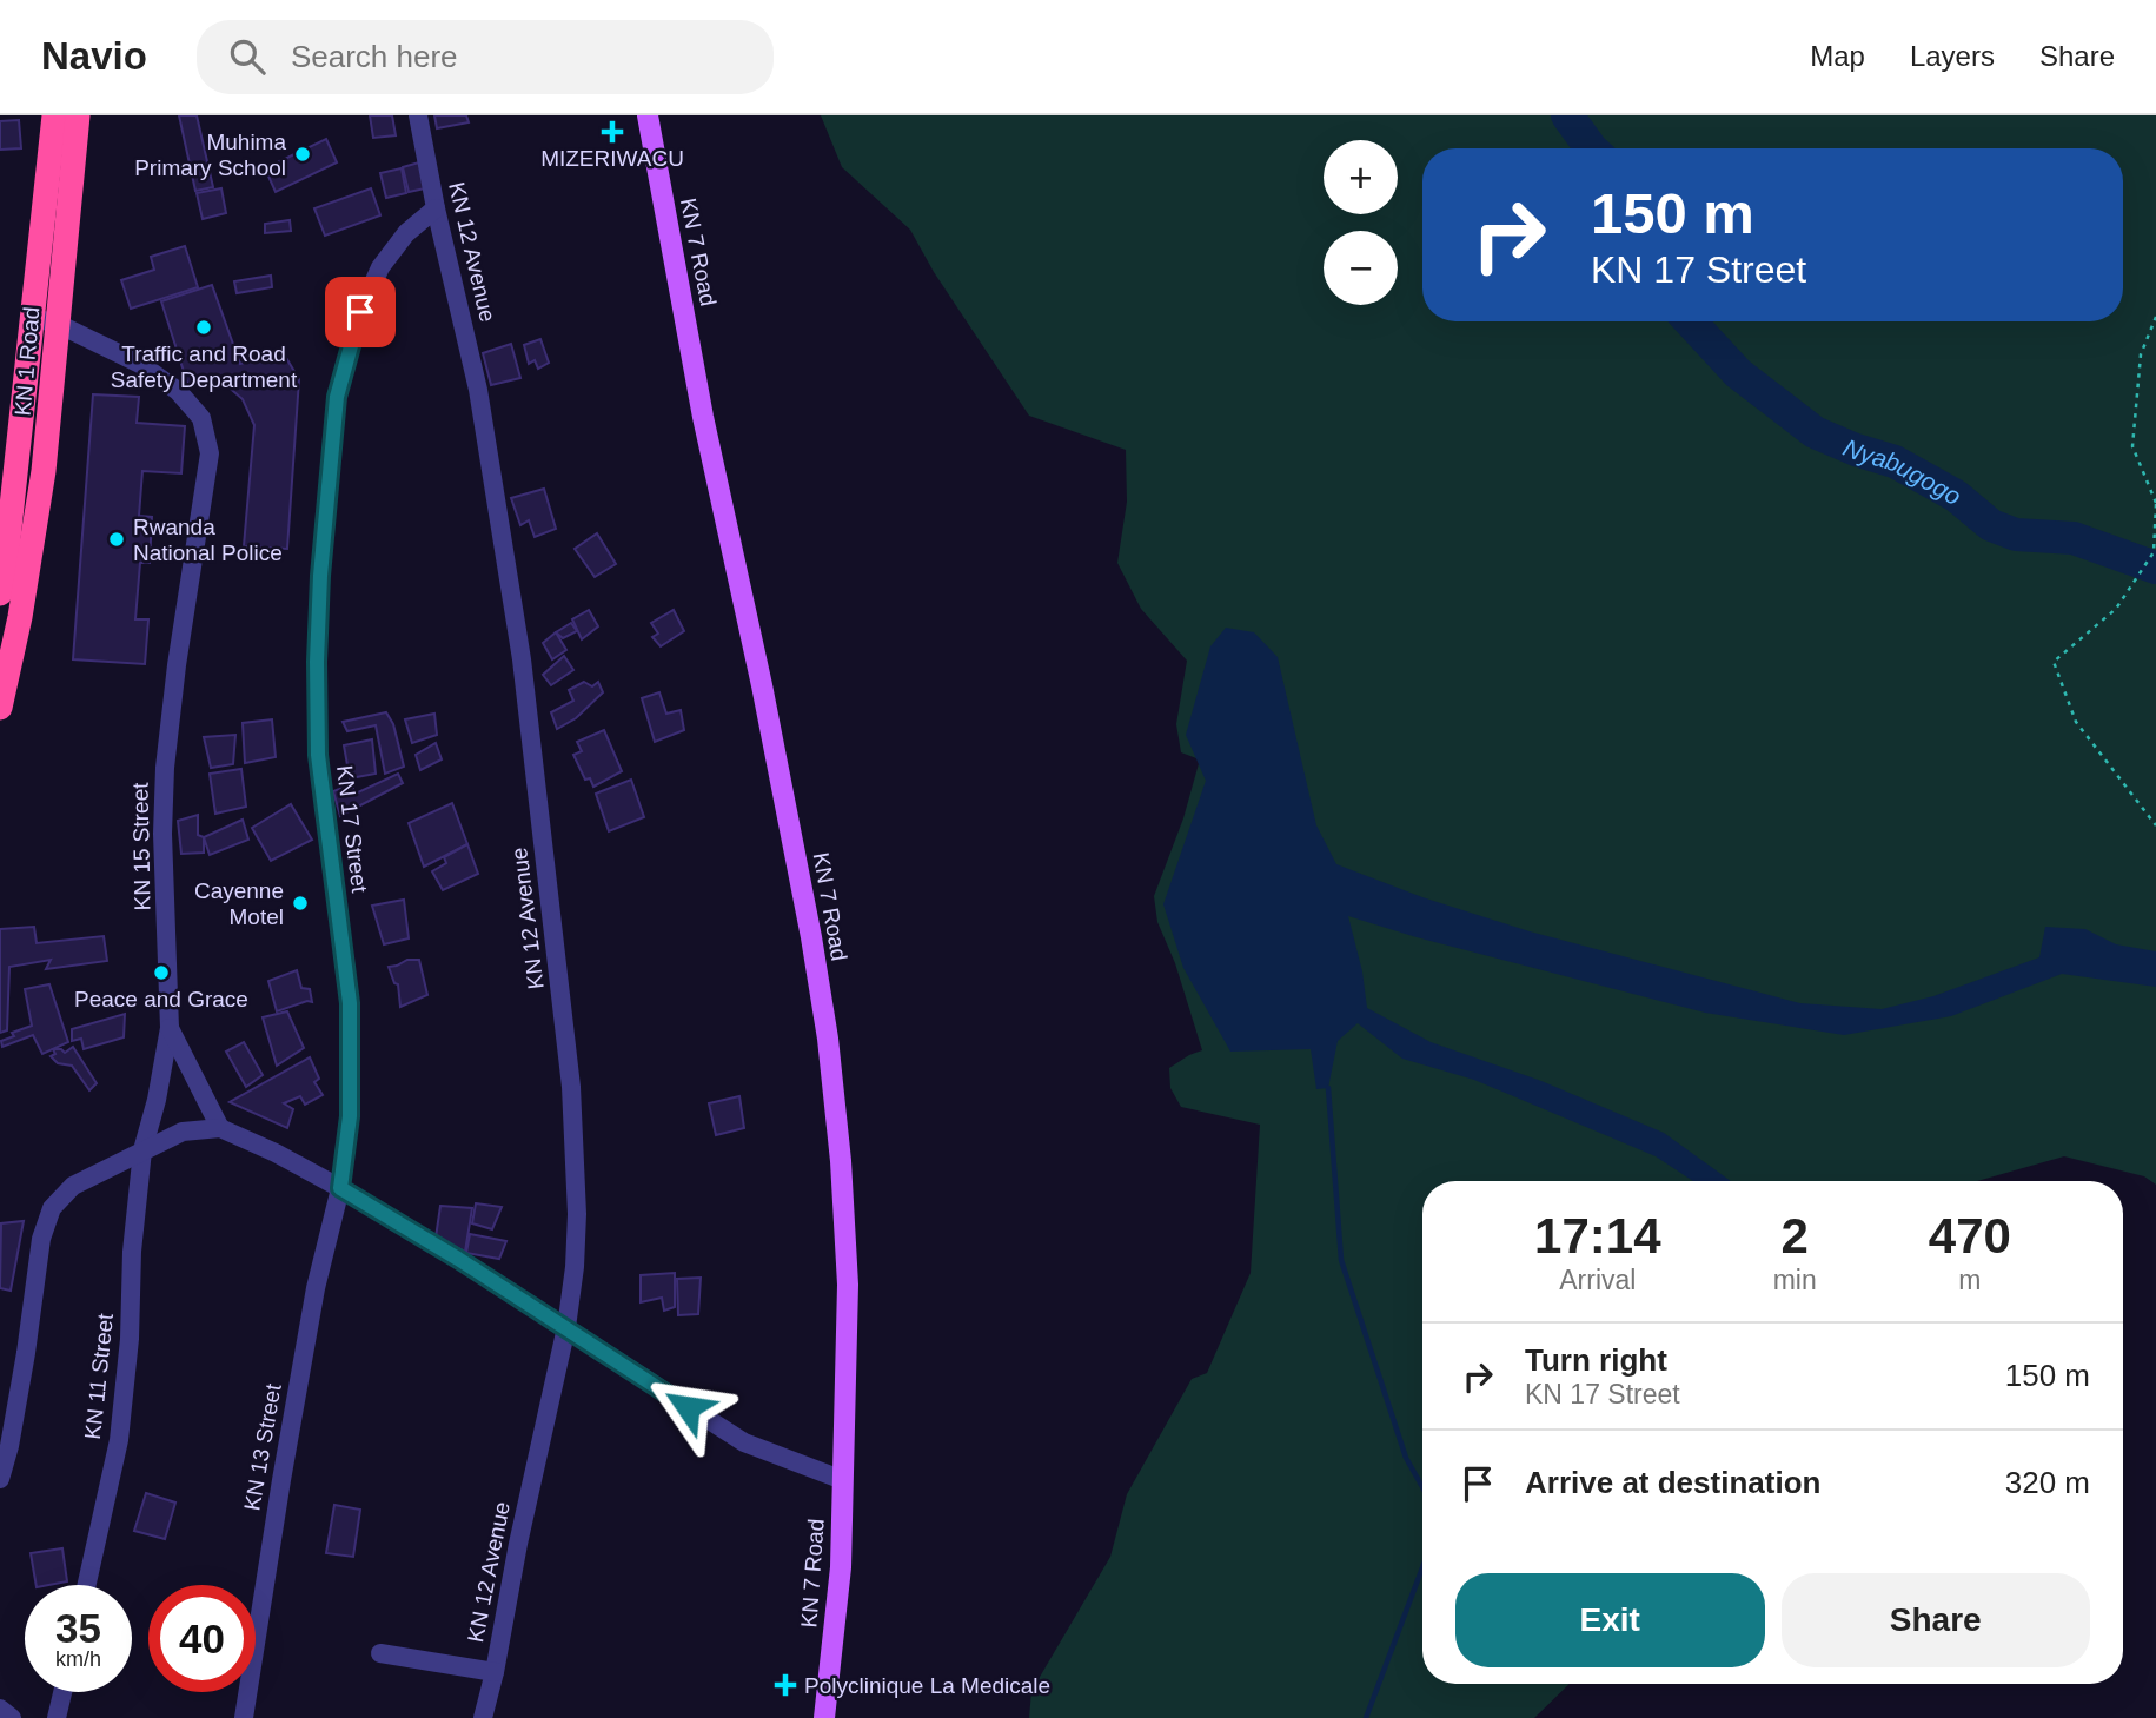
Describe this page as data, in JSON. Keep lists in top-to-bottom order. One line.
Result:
{"streets":{"highway":["KN 1 Road"],"main road":["KN 7 Road"],"street":["KN 12 Avenue","KN 17 Street","KN 15 Street","KN 11 Street","KN 13 Street"]},"crossings":[["KN 12 Avenue","KN 17 Street"],["KN 1 Road","KN 15 Street"],["KN 17 Street","KN 13 Street"],["KN 15 Street","KN 11 Street"]],"water":["Nyabugogo"],"places":{"health":["MIZERIWACU","Polyclinique La Medicale"],"other":["Muhima Primary School","Traffic and Road Safety Department","Rwanda National Police","Cayenne Motel","Peace and Grace"]},"page":{"header":"Navio","search":"Search here","nav":["Map","Layers","Share"],"map_buttons":["+","−"],"turn":["150 m","KN 17 Street"],"eta":["17:14","Arrival","2","min","470","m"],"list":[{"name":"Turn right","note":"KN 17 Street","value":"150 m"},{"name":"Arrive at destination","value":"320 m"}],"buttons":["Exit","Share"],"speed":"35 km/h","limit":"40"}}
